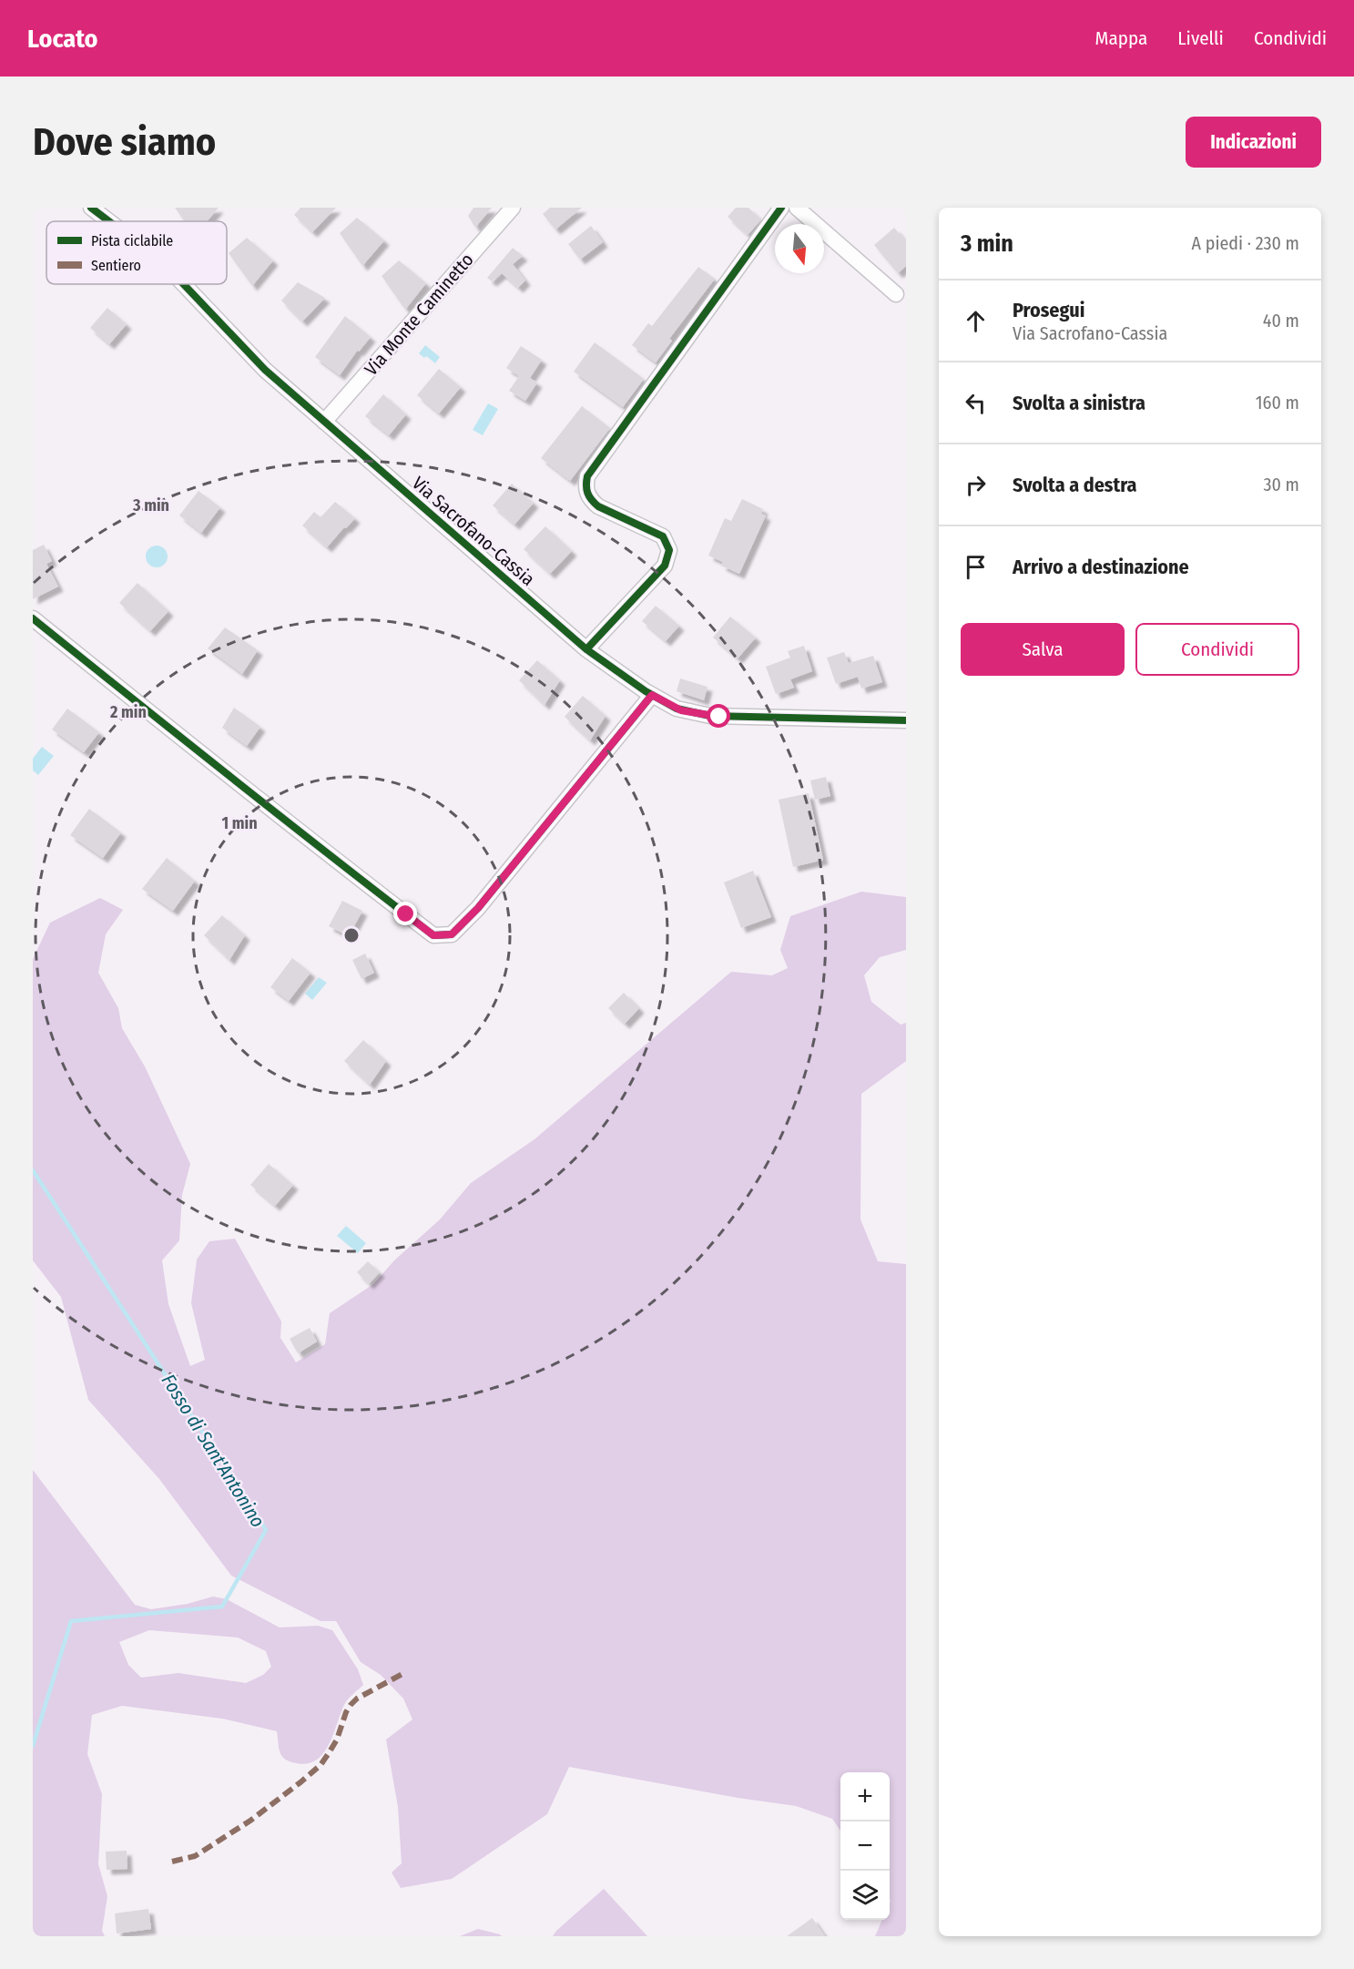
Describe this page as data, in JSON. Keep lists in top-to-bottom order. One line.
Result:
{"streets":{"street":["Via Monte Caminetto","Via Sacrofano-Cassia"]},"crossings":[["Via Monte Caminetto","Via Sacrofano-Cassia"]],"water":["Fosso di Sant'Antonino"],"legend":["Pista ciclabile","Sentiero"],"north":"bottom","page":{"header":"Locato","nav":["Mappa","Livelli","Condividi"],"buttons":["Indicazioni",["Salva","Condividi"]],"title":"Dove siamo","heading":["3 min","A piedi · 230 m"],"list":[["Prosegui","Via Sacrofano-Cassia","40 m"],["Svolta a sinistra","160 m"],["Svolta a destra","30 m"],"Arrivo a destinazione"],"map_buttons":["+","−"]},"rings":["3 min","2 min","1 min"]}
